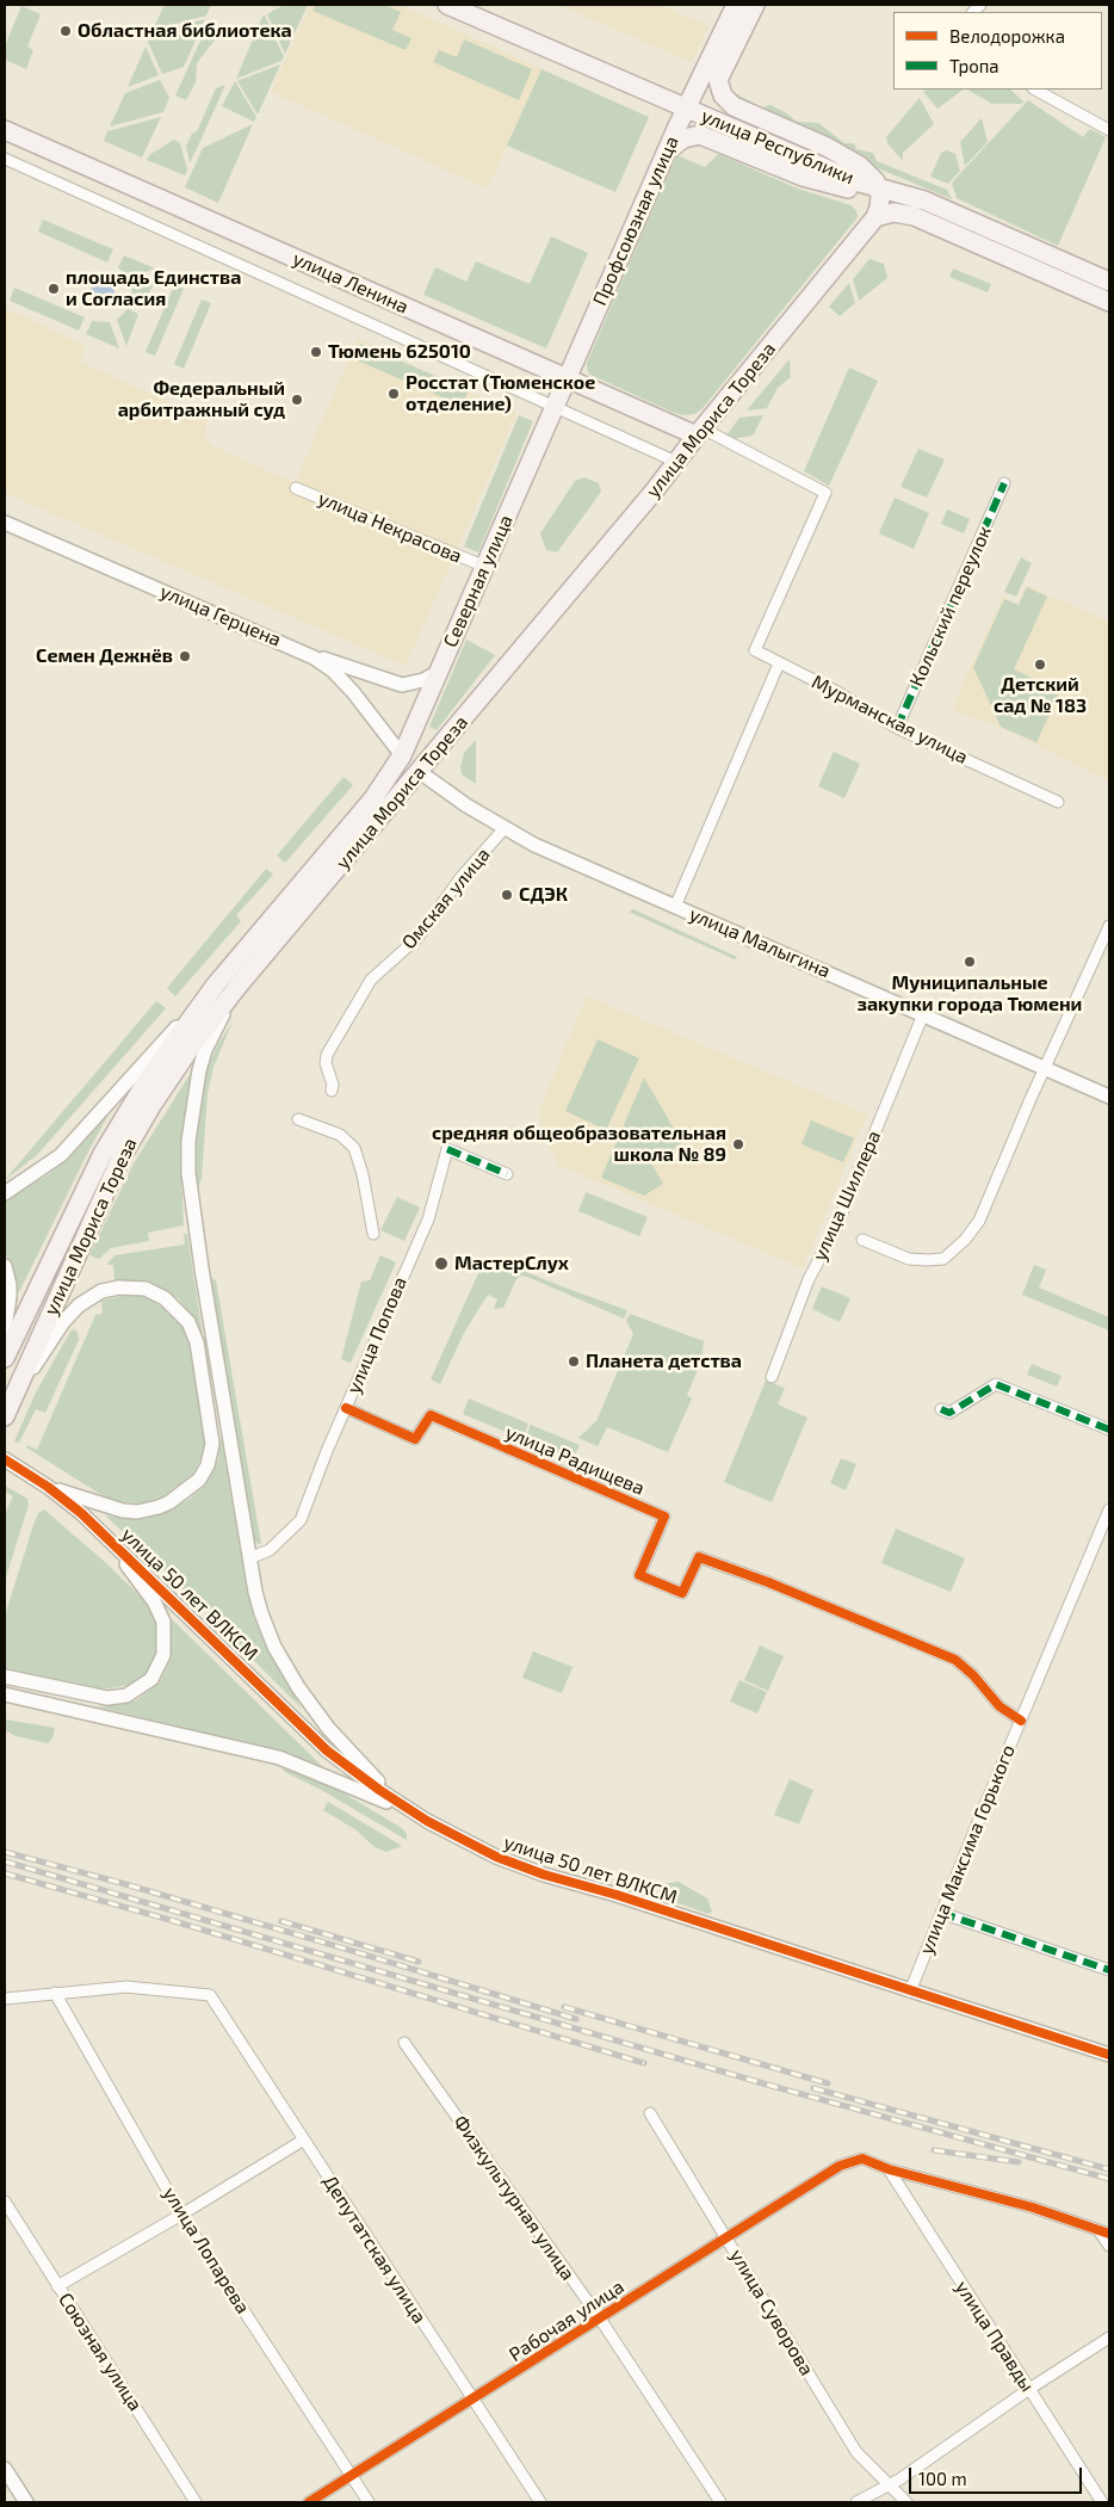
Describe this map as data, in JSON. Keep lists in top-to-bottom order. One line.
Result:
{"streets":{"main road":["улица Республики","Профсоюзная улица","улица Ленина","улица Мориса Тореза","Северная улица"],"street":["улица Некрасова","Кольский переулок","улица Герцена","Мурманская улица","Омская улица","улица Малыгина","улица Шиллера","улица Попова","улица Радищева","улица 50 лет ВЛКСМ","улица Максима Горького","Физкультурная улица","Депутатская улица","улица Лопарева","улица Суворова","Рабочая улица","улица Правды","Союзная улица"]},"crossings":[["улица Республики","Профсоюзная улица"],["Профсоюзная улица","улица Ленина"],["Профсоюзная улица","Северная улица"],["улица Ленина","улица Мориса Тореза"],["улица Ленина","Северная улица"],["улица Ленина","Мурманская улица"],["улица Мориса Тореза","Северная улица"],["улица Мориса Тореза","улица Герцена"],["улица Мориса Тореза","Мурманская улица"],["улица Мориса Тореза","улица Малыгина"],["улица Некрасова","Северная улица"],["Северная улица","улица Герцена"],["Кольский переулок","Мурманская улица"],["Омская улица","улица Малыгина"],["улица Малыгина","улица Шиллера"],["улица Попова","улица Радищева"],["улица Радищева","улица Максима Горького"],["улица 50 лет ВЛКСМ","улица Максима Горького"],["Физкультурная улица","Рабочая улица"],["Депутатская улица","улица Лопарева"],["Депутатская улица","Рабочая улица"],["улица Лопарева","Рабочая улица"],["улица Суворова","Рабочая улица"],["Рабочая улица","улица Правды"]],"places":["Областная библиотека","площадь Единства и Согласия","Тюмень 625010","Росстат (Тюменское отделение)","Федеральный арбитражный суд","Семен Дежнёв","Детский сад № 183","СДЭК","Муниципальные закупки города Тюмени","средняя общеобразовательная школа № 89","МастерСлух","Планета детства"],"legend":["Велодорожка","Тропа"],"scale_bar":"100 m"}
